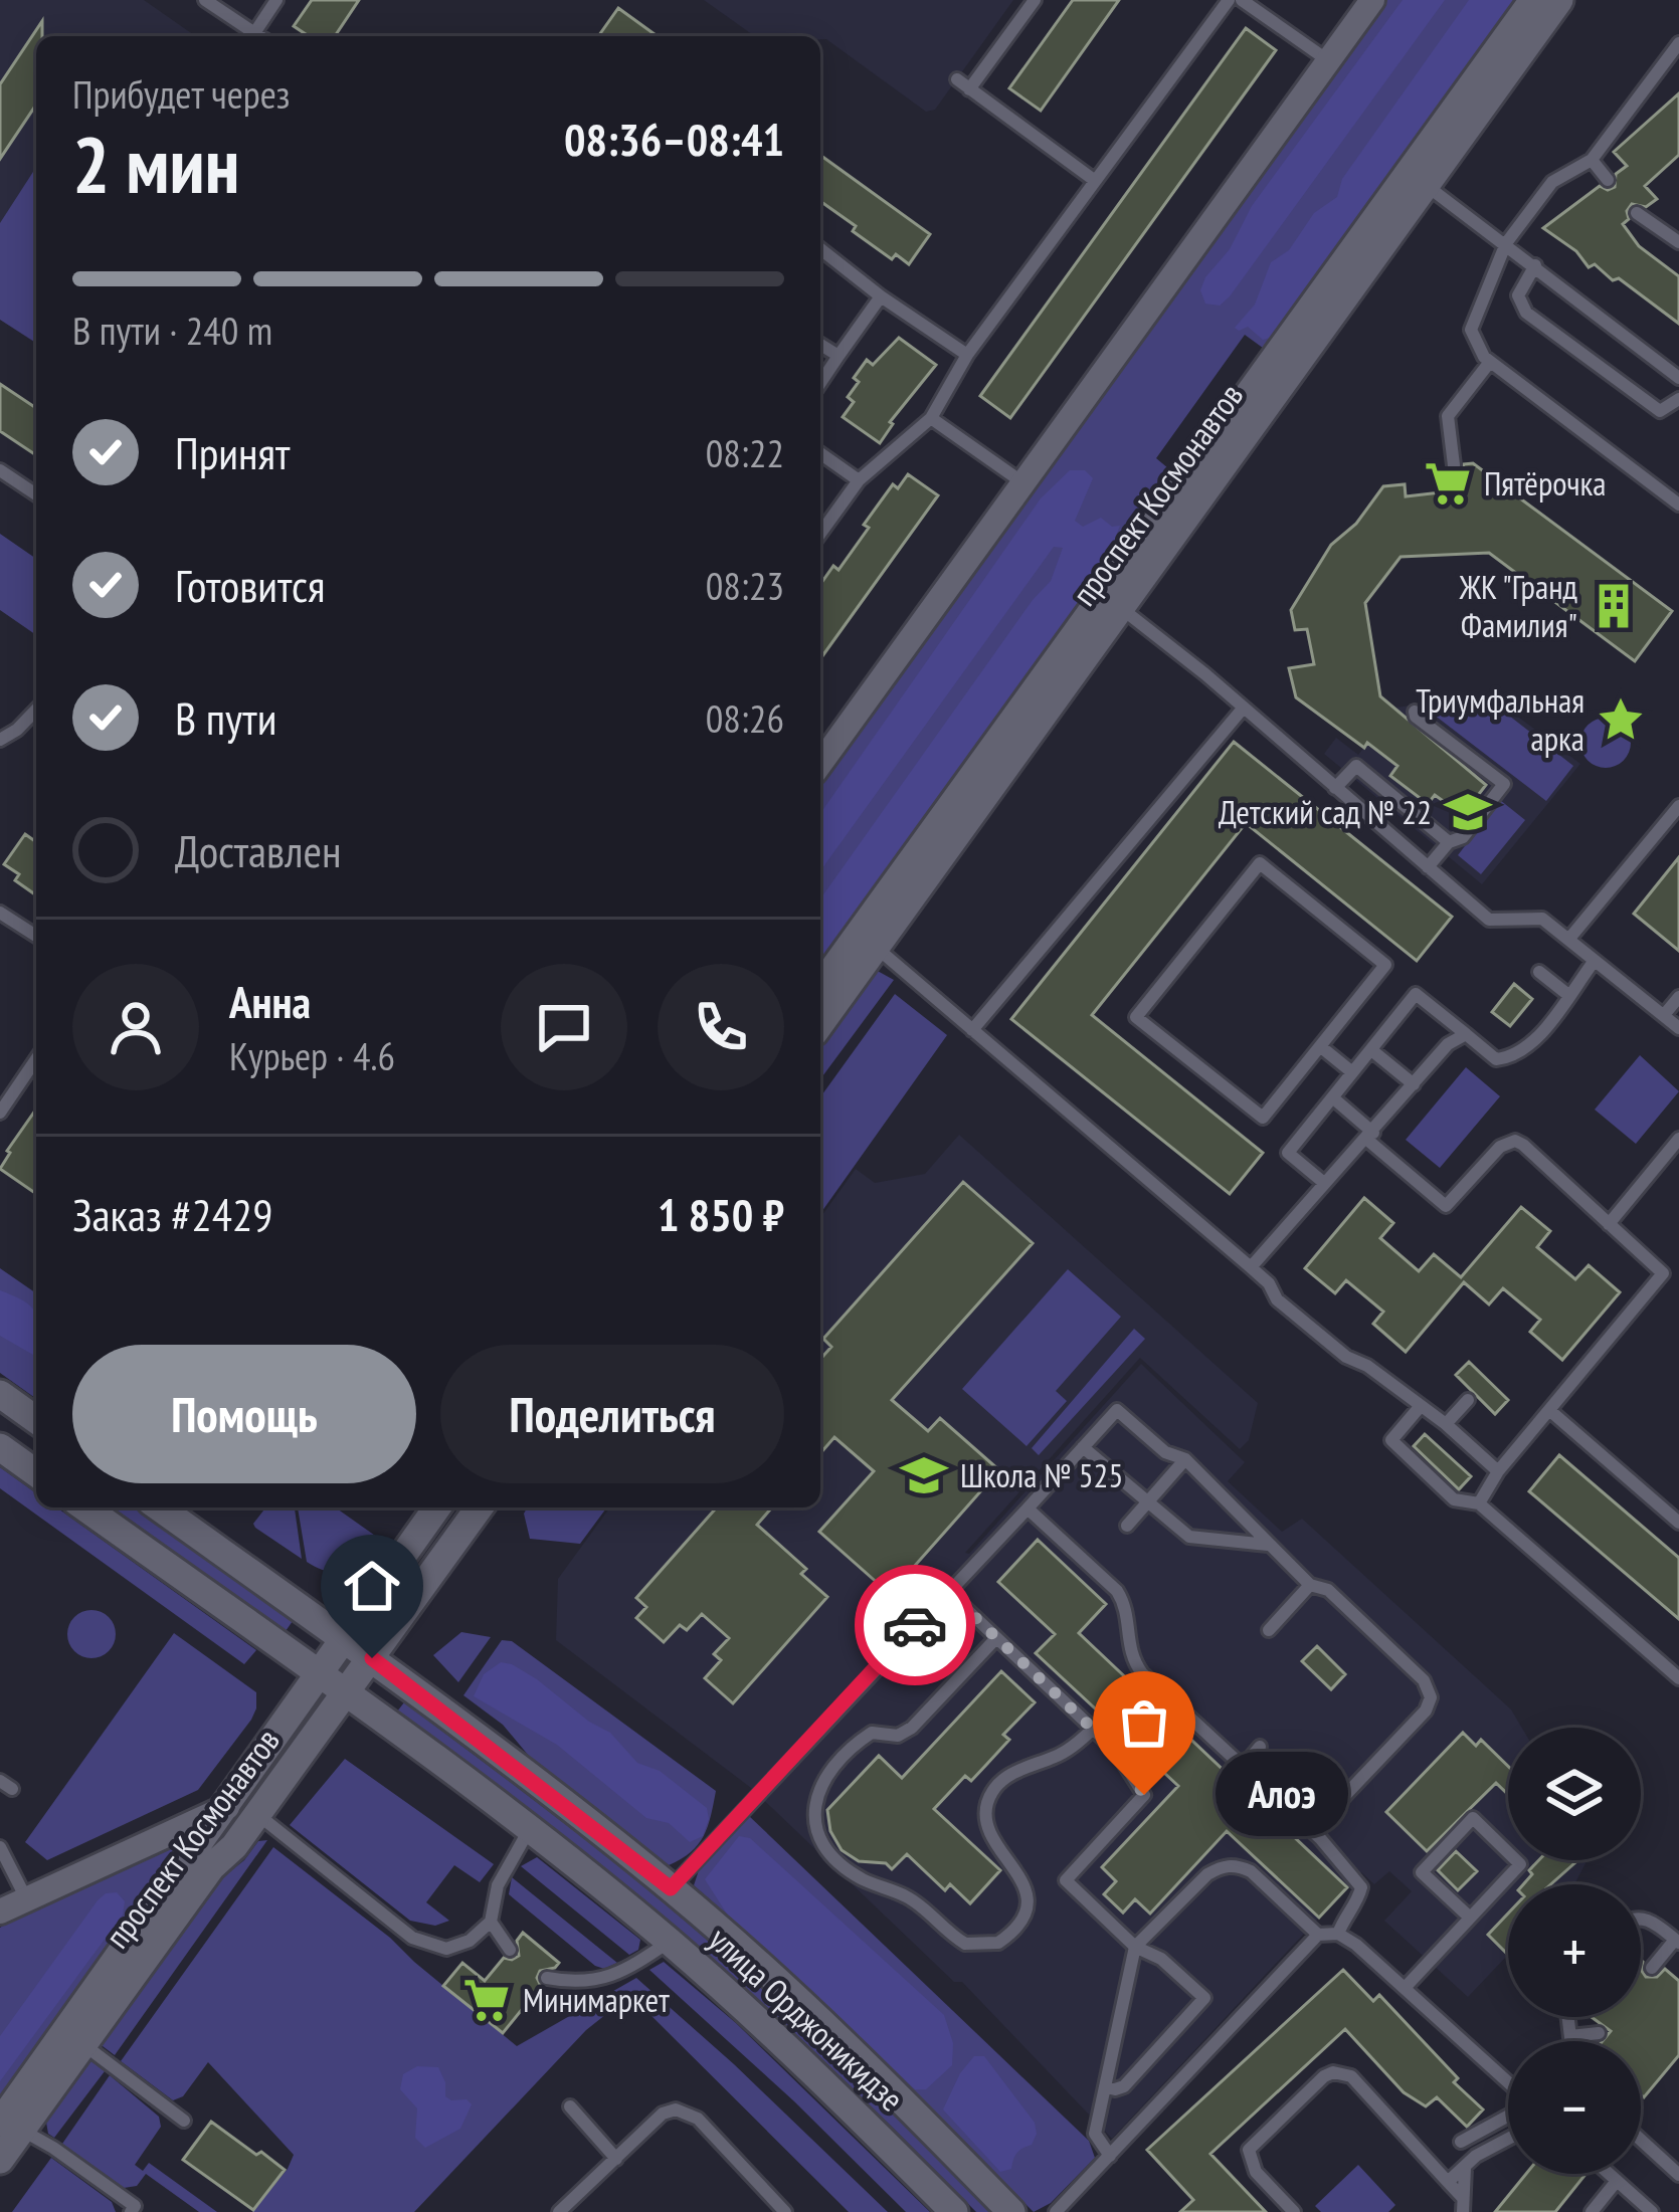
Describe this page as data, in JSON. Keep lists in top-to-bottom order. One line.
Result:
{"streets":{"street":["проспект Космонавтов","улица Орджоникидзе"]},"crossings":[["проспект Космонавтов","улица Орджоникидзе"]],"places":{"supermarket":["Пятёрочка","Минимаркет"],"building":["ЖК \"Гранд Фамилия\""],"place":["Триумфальная арка"],"school or university":["Детский сад № 22","Школа № 525"],"other":["Алоэ"]},"page":{"heading":["2 мин","Прибудет через","08:36–08:41"],"panel":["Анна","Курьер · 4.6","Заказ #2429","1 850 ₽"],"bar":"В пути · 240 m","list":[["Принят","08:22"],["Готовится","08:23"],["В пути","08:26"],"Доставлен"],"buttons":["Помощь","Поделиться"],"map_buttons":["+","−"],"bubble":"Алоэ"}}
